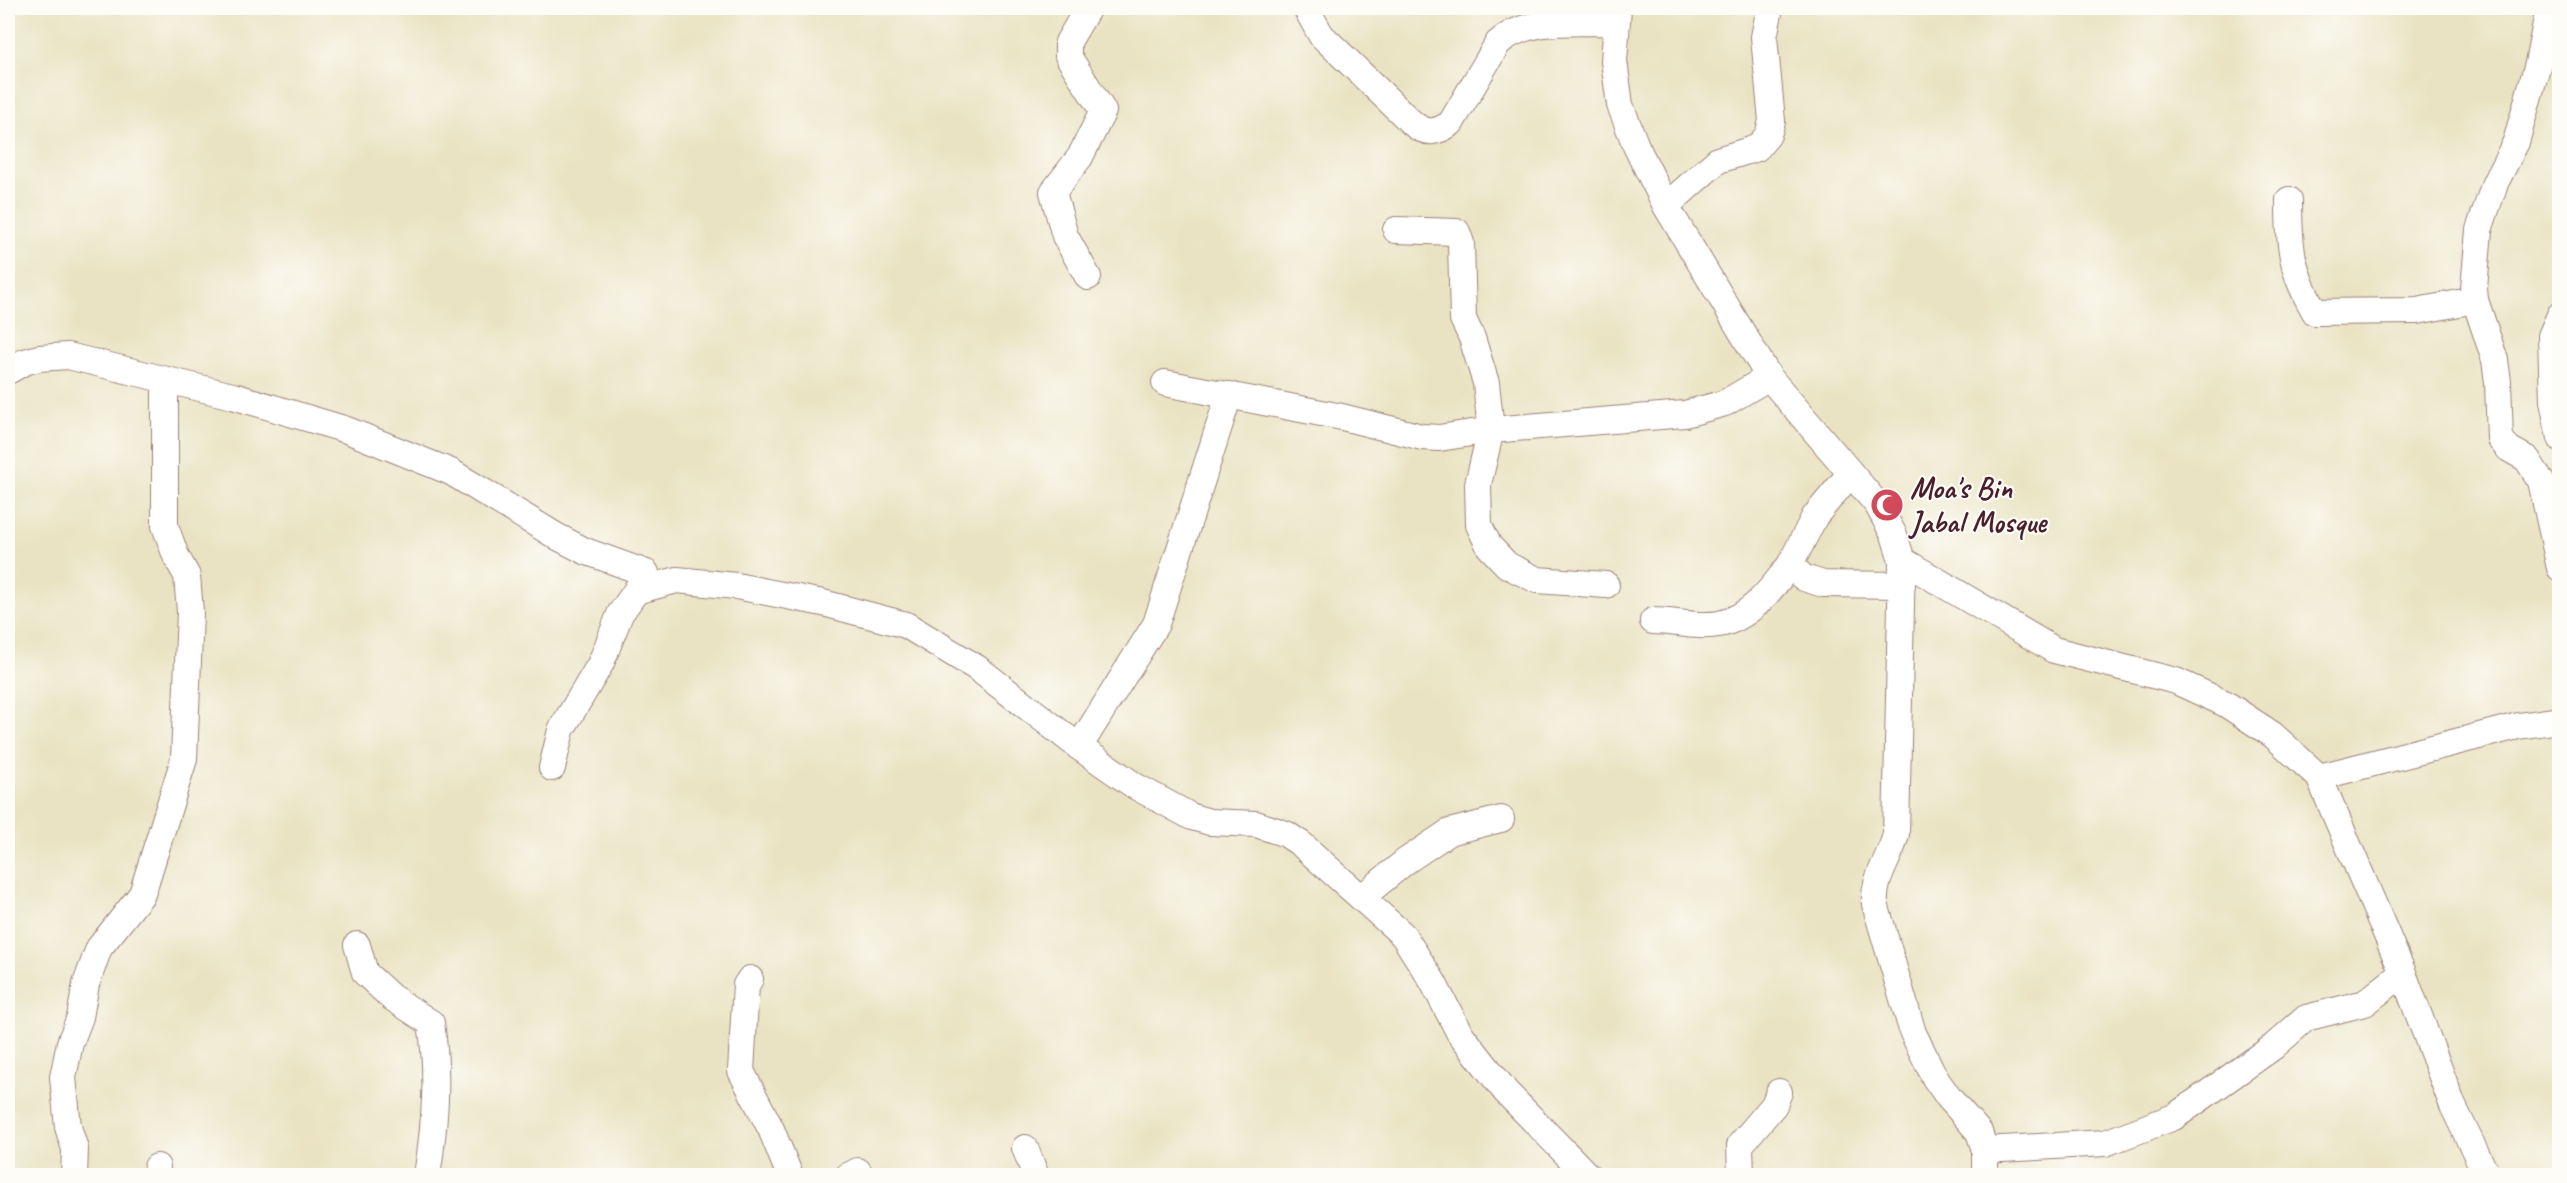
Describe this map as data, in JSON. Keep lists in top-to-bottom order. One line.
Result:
{"places":{"mosque":["Moa's Bin Jabal Mosque"]}}
